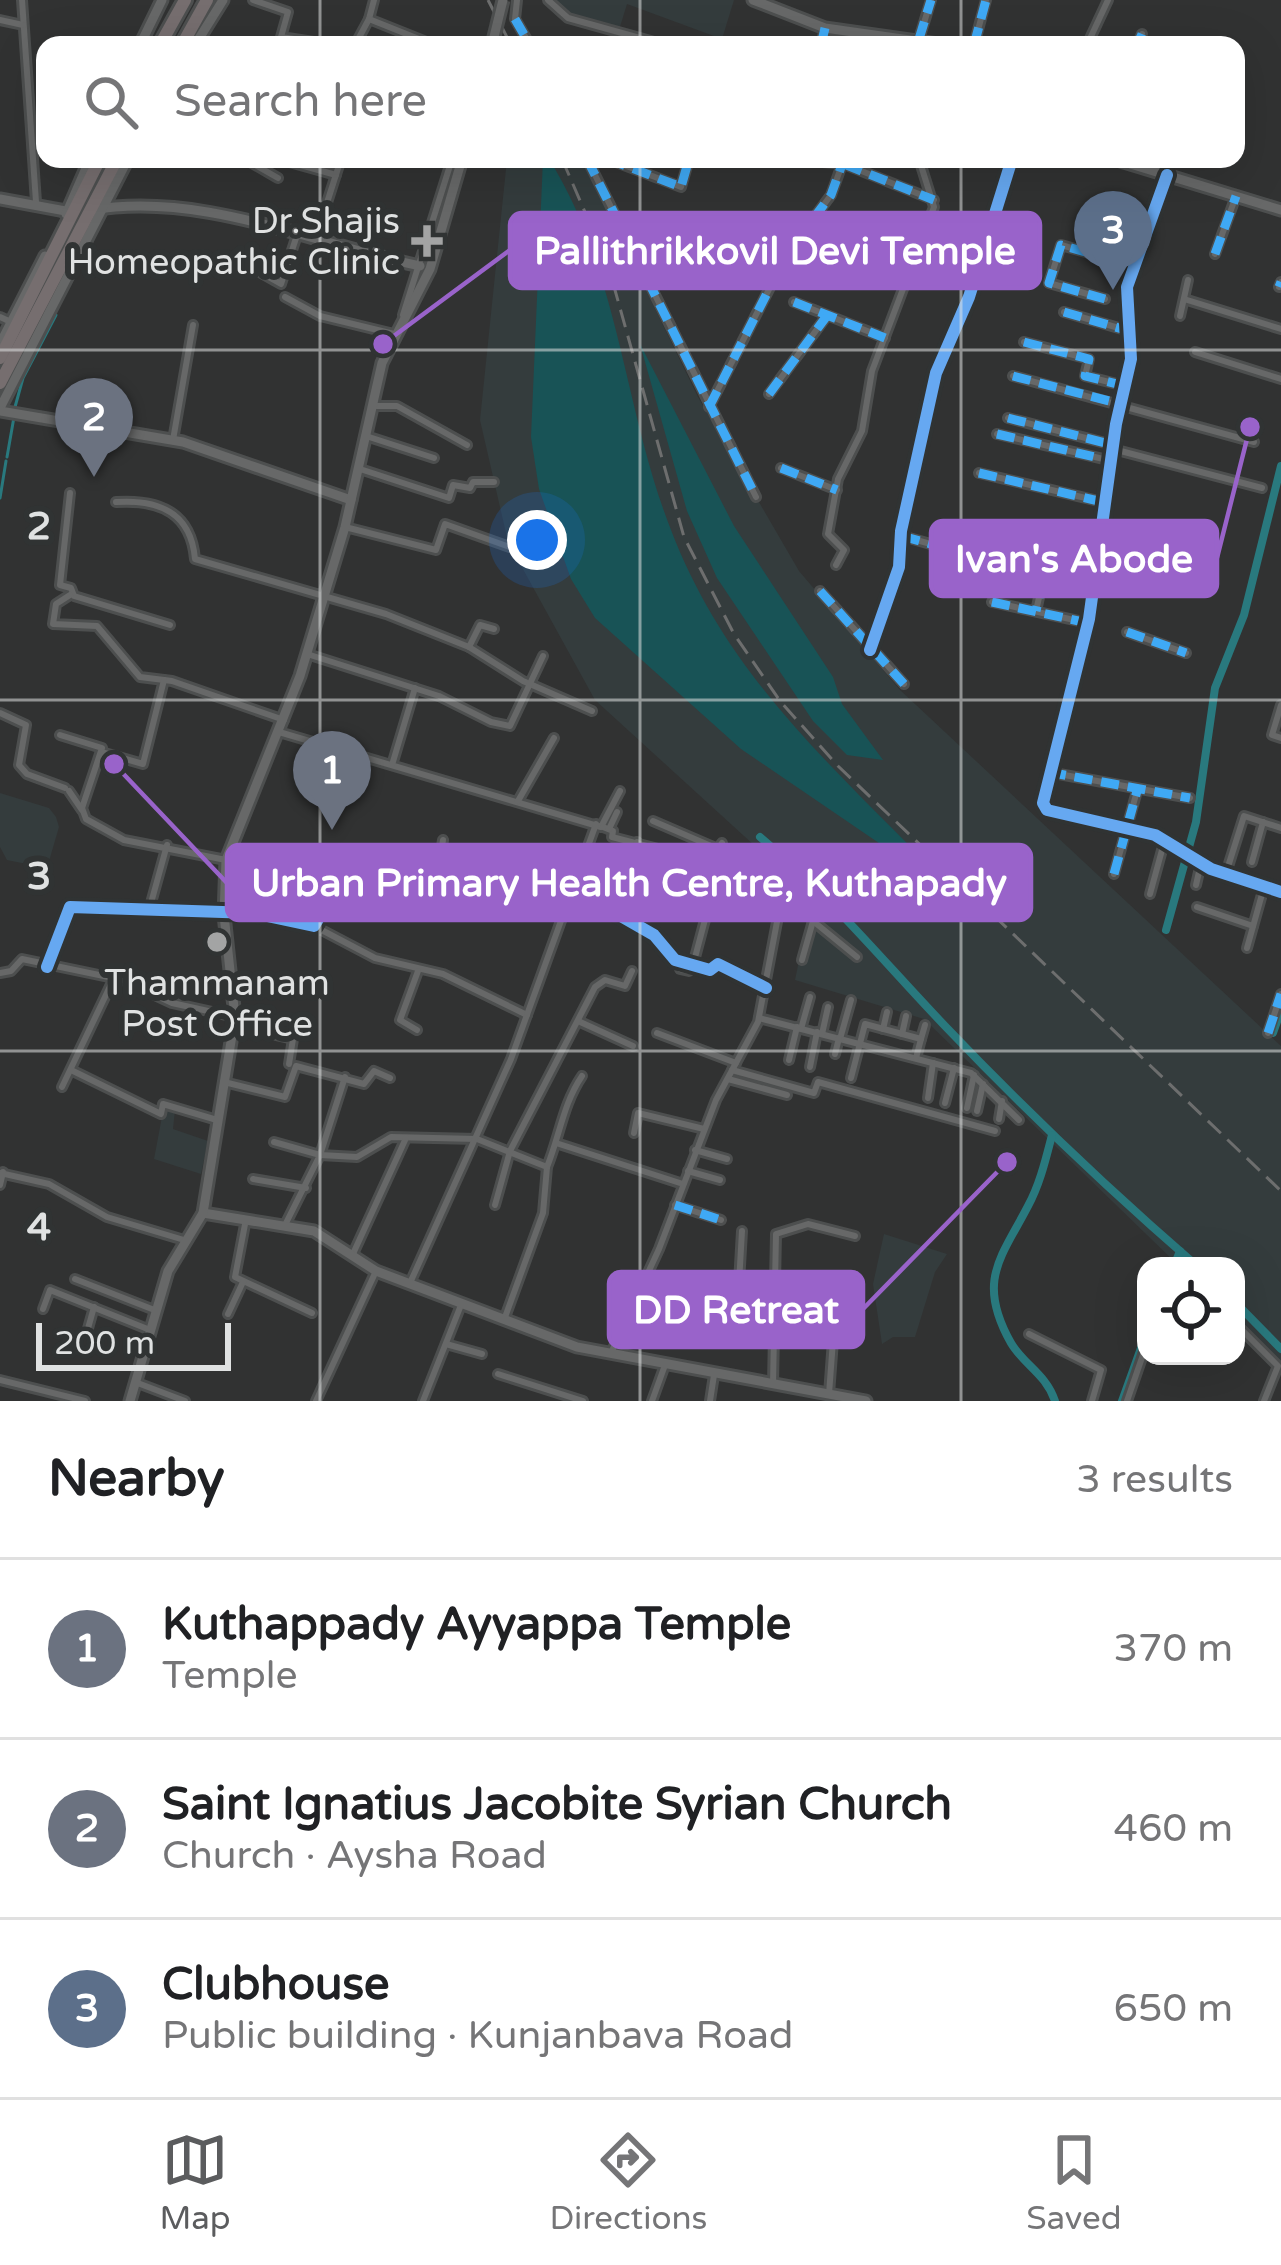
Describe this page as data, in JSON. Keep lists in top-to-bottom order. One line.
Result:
{"places":{"health":["Dr.Shajis Homeopathic Clinic"],"other":["Pallithrikkovil Devi Temple","Ivan's Abode","Urban Primary Health Centre, Kuthapady","Thammanam Post Office","DD Retreat"]},"scale_bar":"200 m","page":{"search":"Search here","pins":["3","2","1"],"scale":"200 m","heading":["Nearby","3 results"],"list":[{"mark":"1","name":"Kuthappady Ayyappa Temple","note":"Temple","value":"370 m"},{"mark":"2","name":"Saint Ignatius Jacobite Syrian Church","note":"Church · Aysha Road","value":"460 m"},{"mark":"3","name":"Clubhouse","note":"Public building · Kunjanbava Road","value":"650 m"}],"nav":["Map","Directions","Saved"]},"grid":{"rows":["2","3","4"]}}
